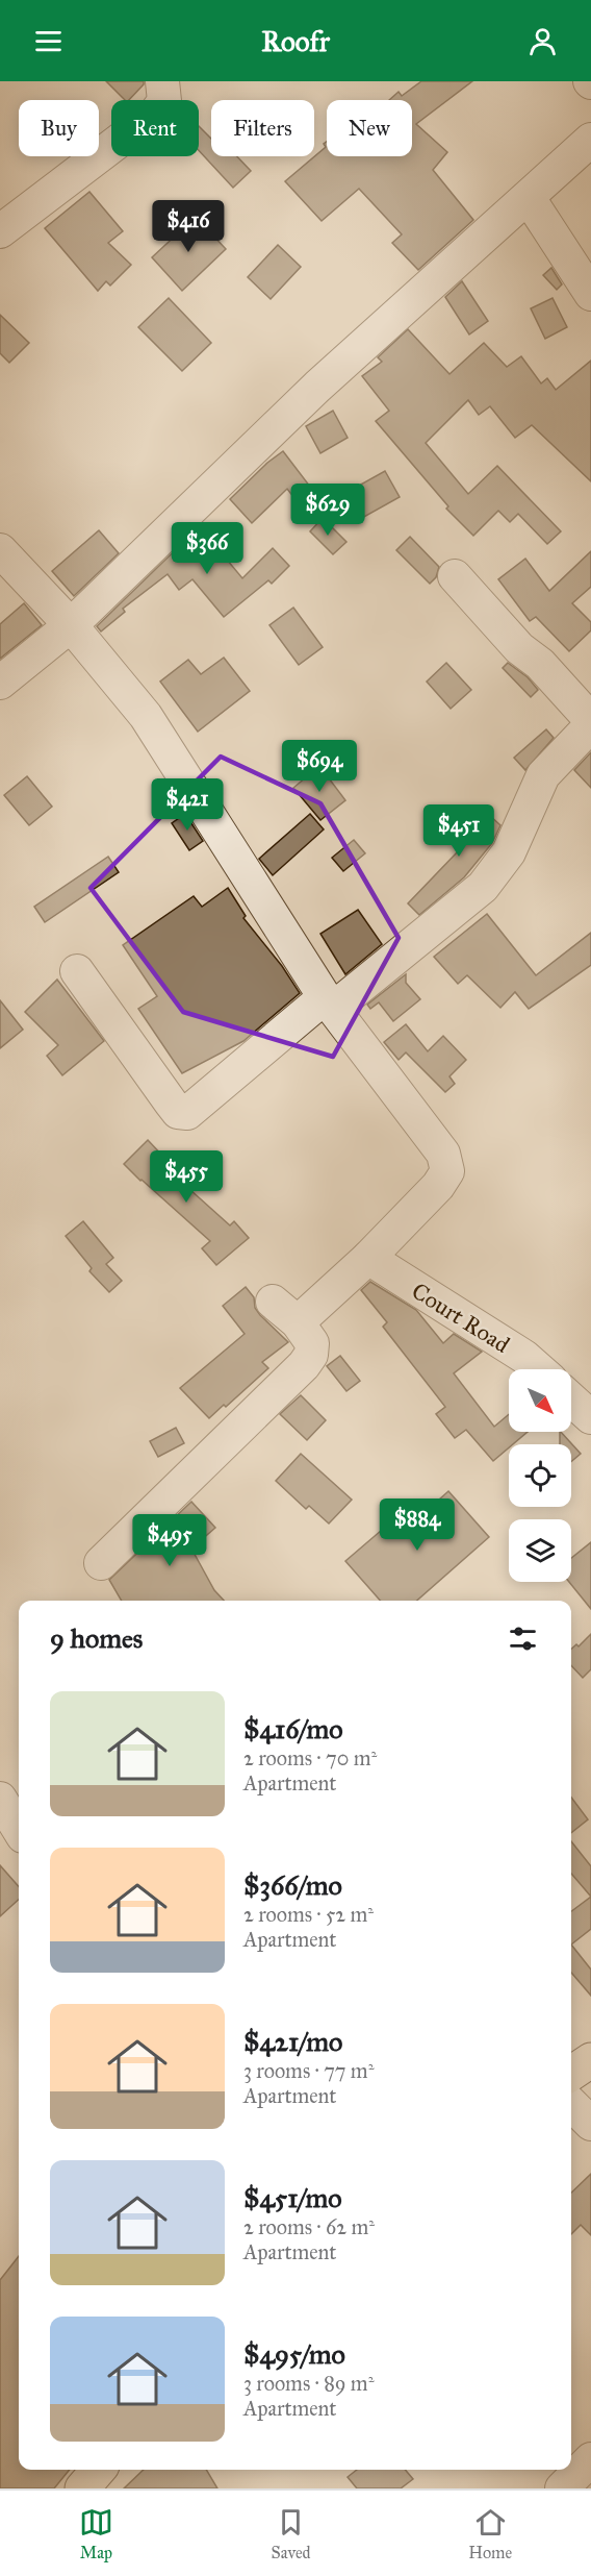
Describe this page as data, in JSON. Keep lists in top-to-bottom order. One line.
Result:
{"streets":{"street":["Court Road"]},"north":"bottom right","page":{"header":"Roofr","chip":["Buy","Rent","Filters","New"],"price":["$416","$629","$366","$694","$421","$451","$455","$884","$495"],"heading":"9 homes","list":[{"name":"$416/mo","note":"2 rooms · 70 m² · Apartment"},{"name":"$366/mo","note":"2 rooms · 52 m² · Apartment"},{"name":"$421/mo","note":"3 rooms · 77 m² · Apartment"},{"name":"$451/mo","note":"2 rooms · 62 m² · Apartment"},{"name":"$495/mo","note":"3 rooms · 89 m² · Apartment"}],"tabs":["Map","Saved","Home"]}}
